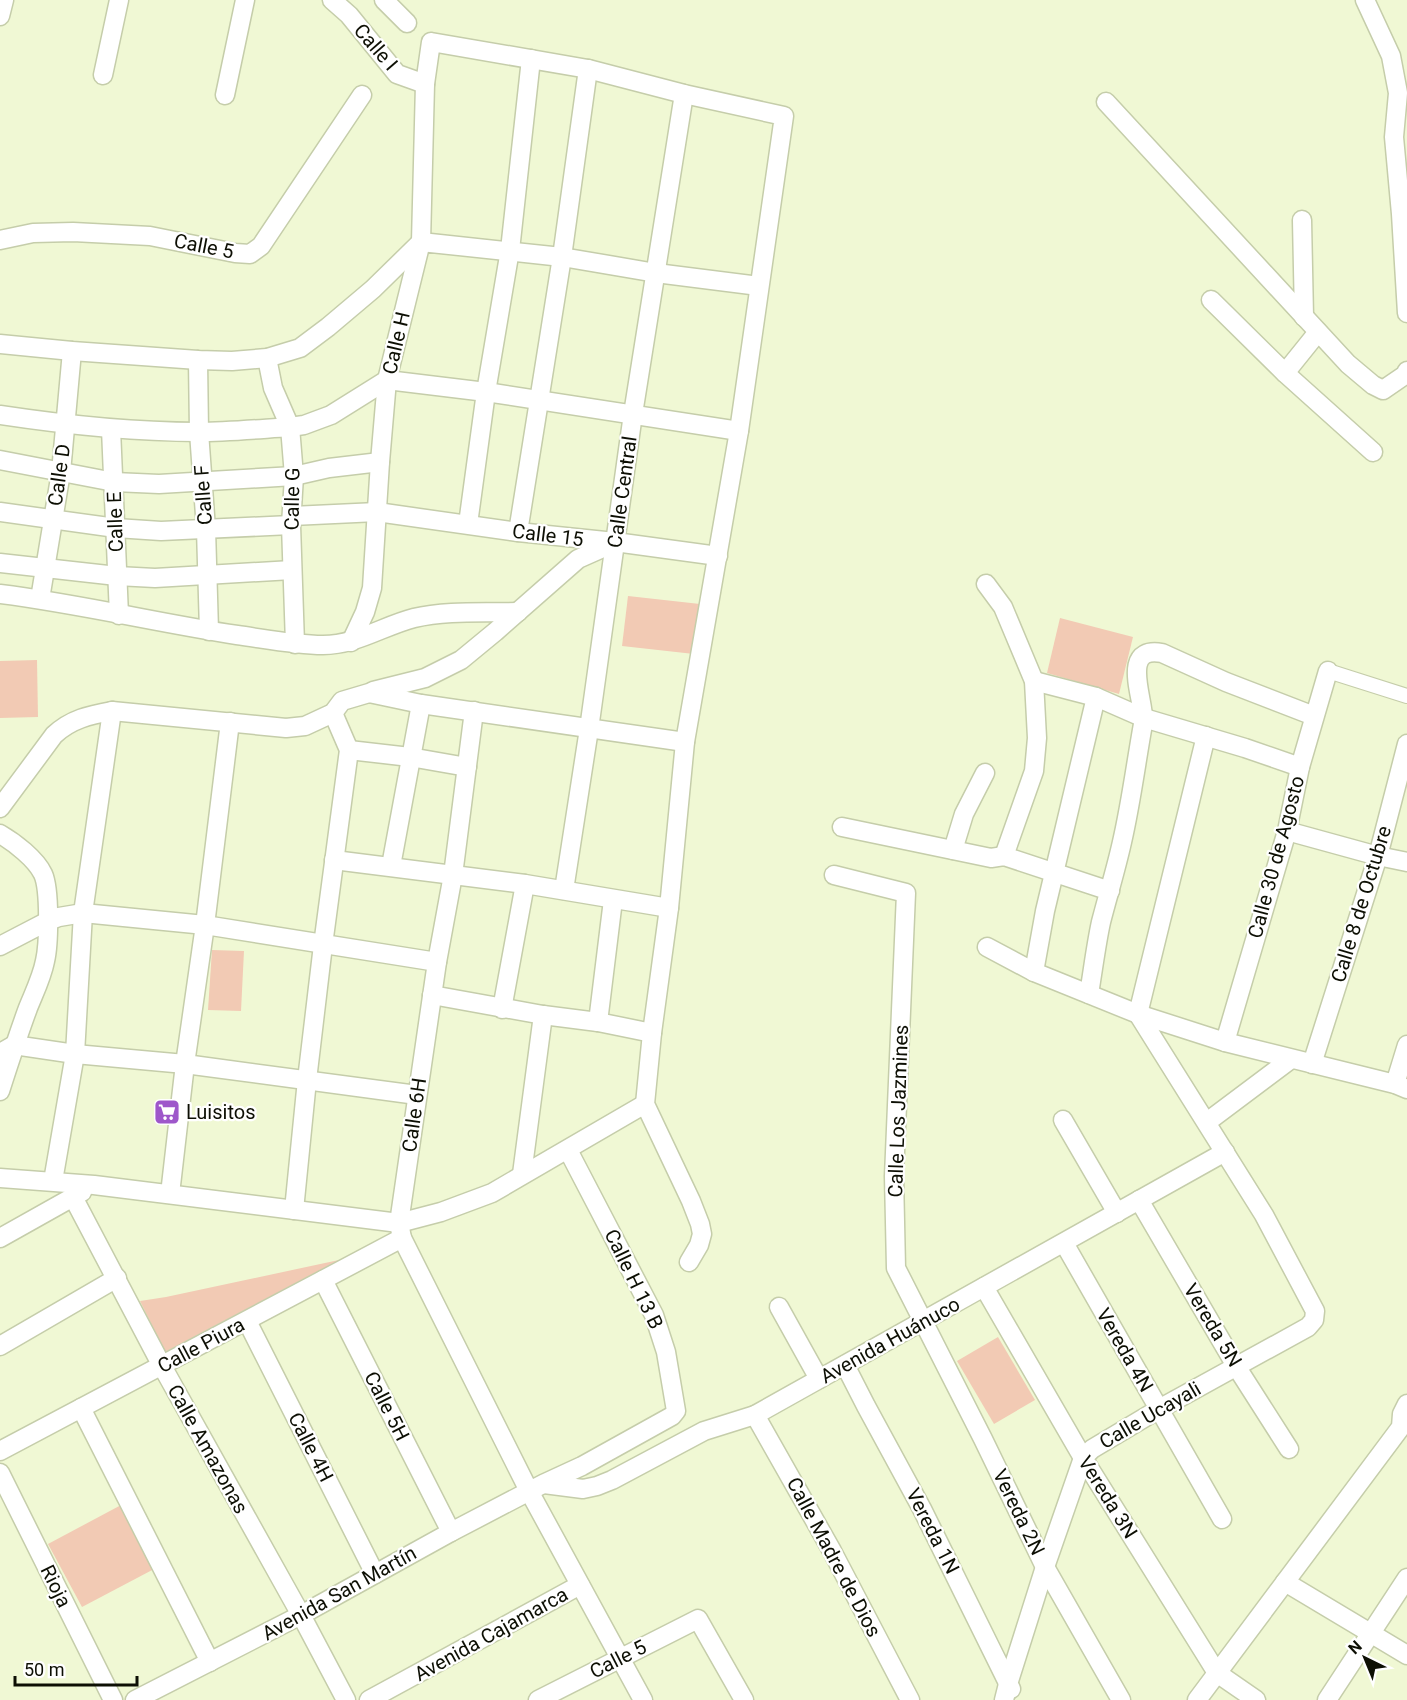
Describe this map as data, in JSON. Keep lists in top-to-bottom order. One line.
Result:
{"streets":{"street":["Calle I","Calle 5","Calle H","Calle D","Calle Central","Calle F","Calle G","Calle E","Calle 15","Calle 30 de Agosto","Calle 8 de Octubre","Calle Los Jazmines","Calle 6H","Calle H 13 B","Vereda 5N","Avenida Huánuco","Calle Piura","Vereda 4N","Calle 5H","Calle Ucayali","Calle 4H","Calle Amazonas","Vereda 3N","Vereda 2N","Vereda 1N","Calle Madre de Dios","Rioja","Avenida San Martín","Avenida Cajamarca"]},"crossings":[["Calle I","Calle H"],["Calle H","Calle 15"],["Calle D","Calle 15"],["Calle Central","Calle 15"],["Calle F","Calle 15"],["Calle G","Calle 15"],["Calle E","Calle 15"],["Calle Los Jazmines","Avenida Huánuco"],["Calle Los Jazmines","Vereda 2N"],["Calle 6H","Calle Piura"],["Calle H 13 B","Avenida San Martín"],["Vereda 5N","Avenida Huánuco"],["Vereda 5N","Calle Ucayali"],["Avenida Huánuco","Vereda 4N"],["Avenida Huánuco","Calle Ucayali"],["Avenida Huánuco","Vereda 3N"],["Avenida Huánuco","Vereda 2N"],["Avenida Huánuco","Vereda 1N"],["Avenida Huánuco","Calle Madre de Dios"],["Avenida Huánuco","Avenida San Martín"],["Calle Piura","Calle 5H"],["Calle Piura","Calle 4H"],["Calle Piura","Calle Amazonas"],["Vereda 4N","Calle Ucayali"],["Calle 5H","Avenida San Martín"],["Calle Ucayali","Vereda 3N"],["Calle Ucayali","Vereda 2N"],["Calle Ucayali","Vereda 1N"],["Calle 4H","Avenida San Martín"],["Calle Amazonas","Avenida San Martín"]],"places":{"supermarket":["Luisitos"]},"scale_bar":"50 m","north":"top left"}
